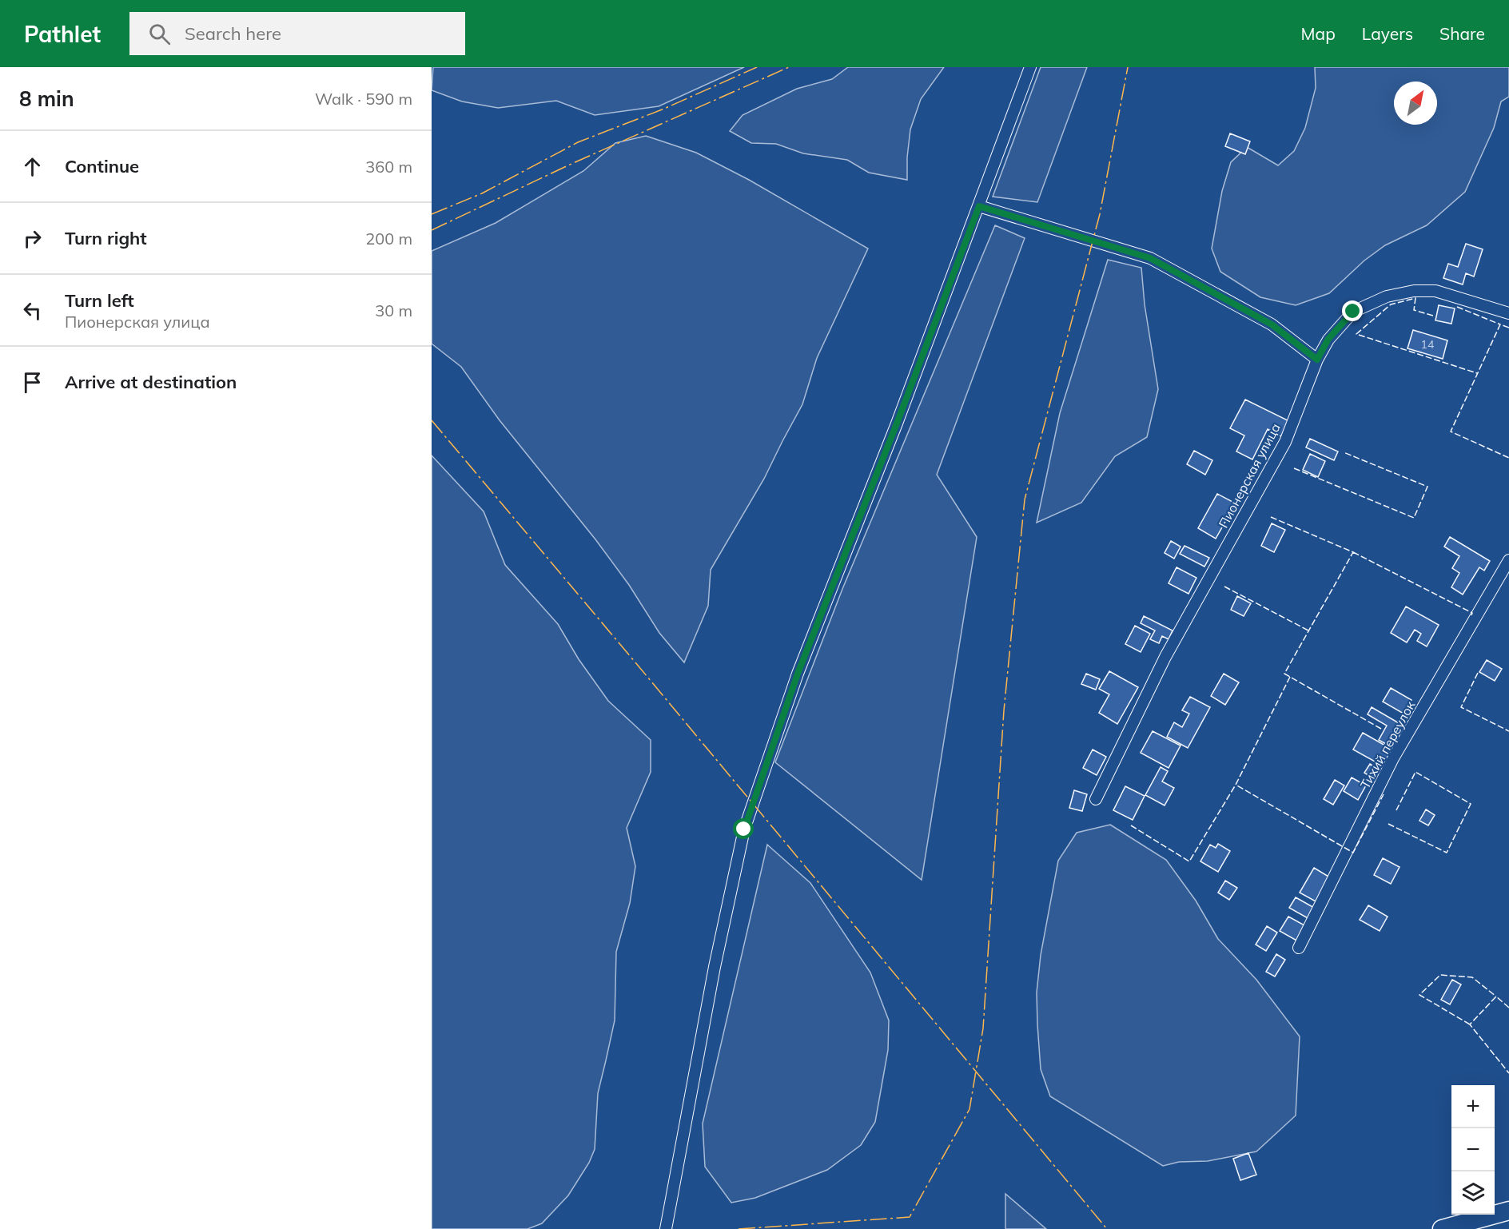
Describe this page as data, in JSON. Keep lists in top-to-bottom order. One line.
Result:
{"streets":{"street":["Пионерская улица","Тихий переулок"]},"house_numbers":["14"],"north":"top right","page":{"header":"Pathlet","search":"Search here","nav":["Map","Layers","Share"],"heading":["8 min","Walk · 590 m"],"list":[["Continue","360 m"],["Turn right","200 m"],["Turn left","Пионерская улица","30 m"],"Arrive at destination"],"map_buttons":["+","−"]}}
